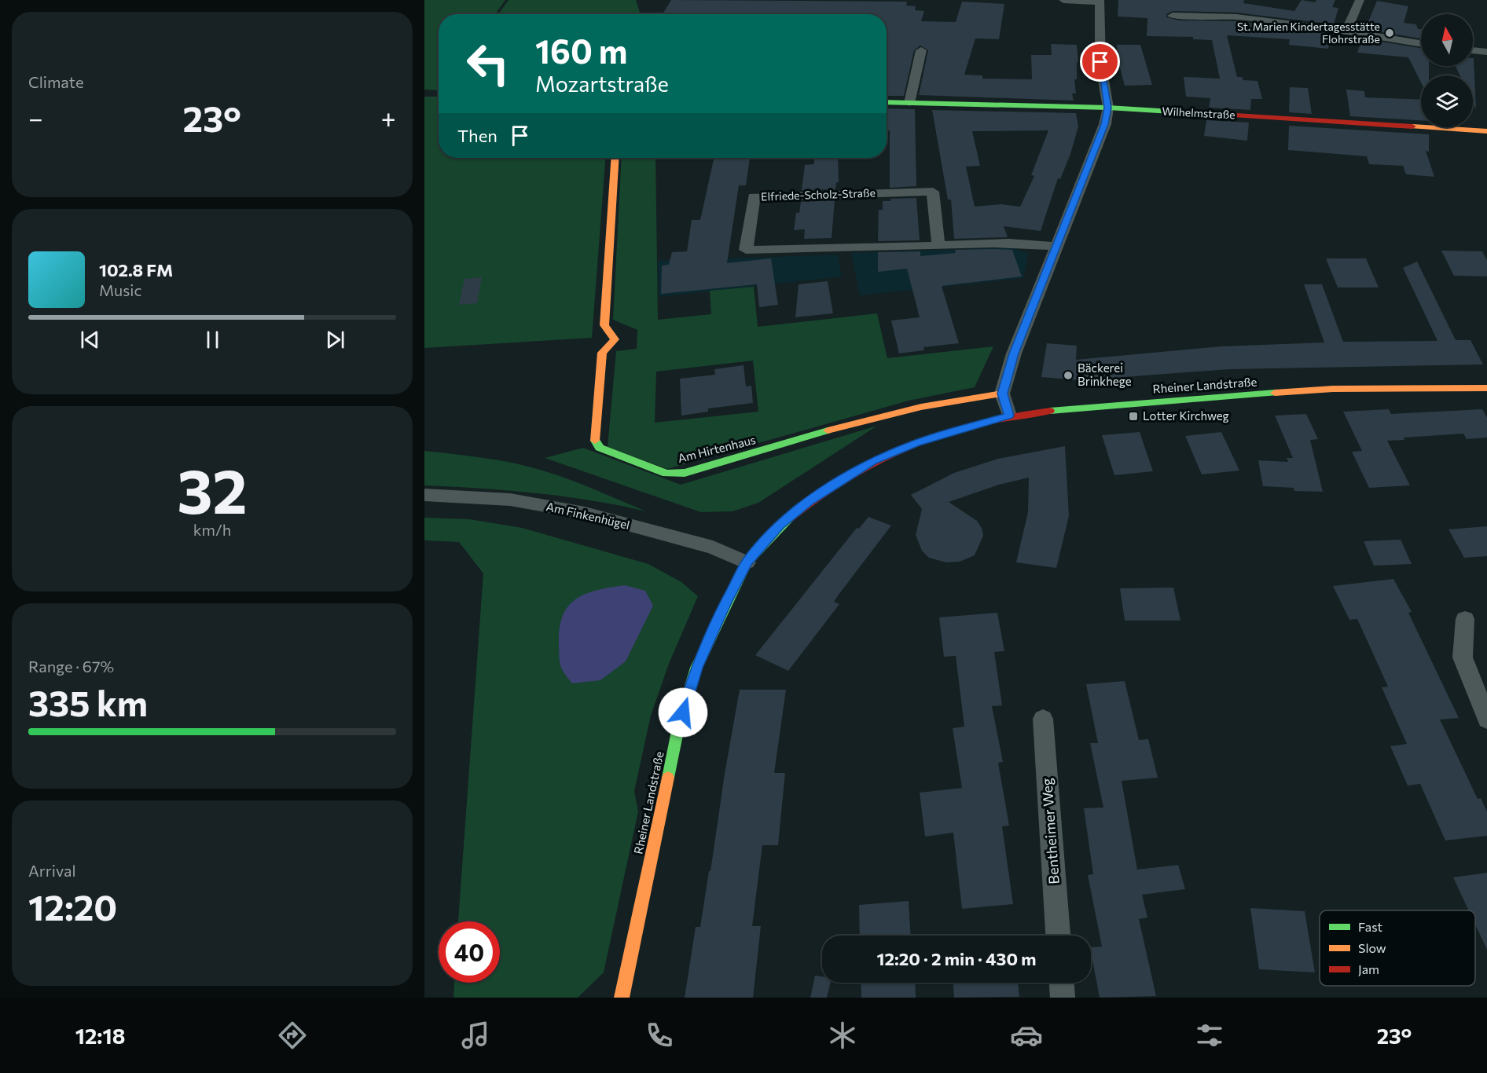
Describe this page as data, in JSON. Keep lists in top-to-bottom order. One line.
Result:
{"streets":{"street":["Wilhelmstraße","Elfriede-Scholz-Straße","Rheiner Landstraße","Am Hirtenhaus","Am Finkenhügel","Bentheimer Weg"]},"crossings":[["Rheiner Landstraße","Am Finkenhügel"]],"places":{"other":["St. Marien Kindertagesstätte Flohrstraße","Bäckerei Brinkhege"],"transit":["Lotter Kirchweg"]},"legend":["Fast","Slow","Jam"],"north":"top","page":{"tile":["Climate",["32","km/h"],["Range · 67%","335 km"],["Arrival","12:20"]],"turn":["160 m","Mozartstraße"],"heat":["−","23°","+"],"then":"Then","song":["102.8 FM","Music"],"limit":"40","trip":"12:20 · 2 min · 430 m","tabs":["12:18","23°"]}}
